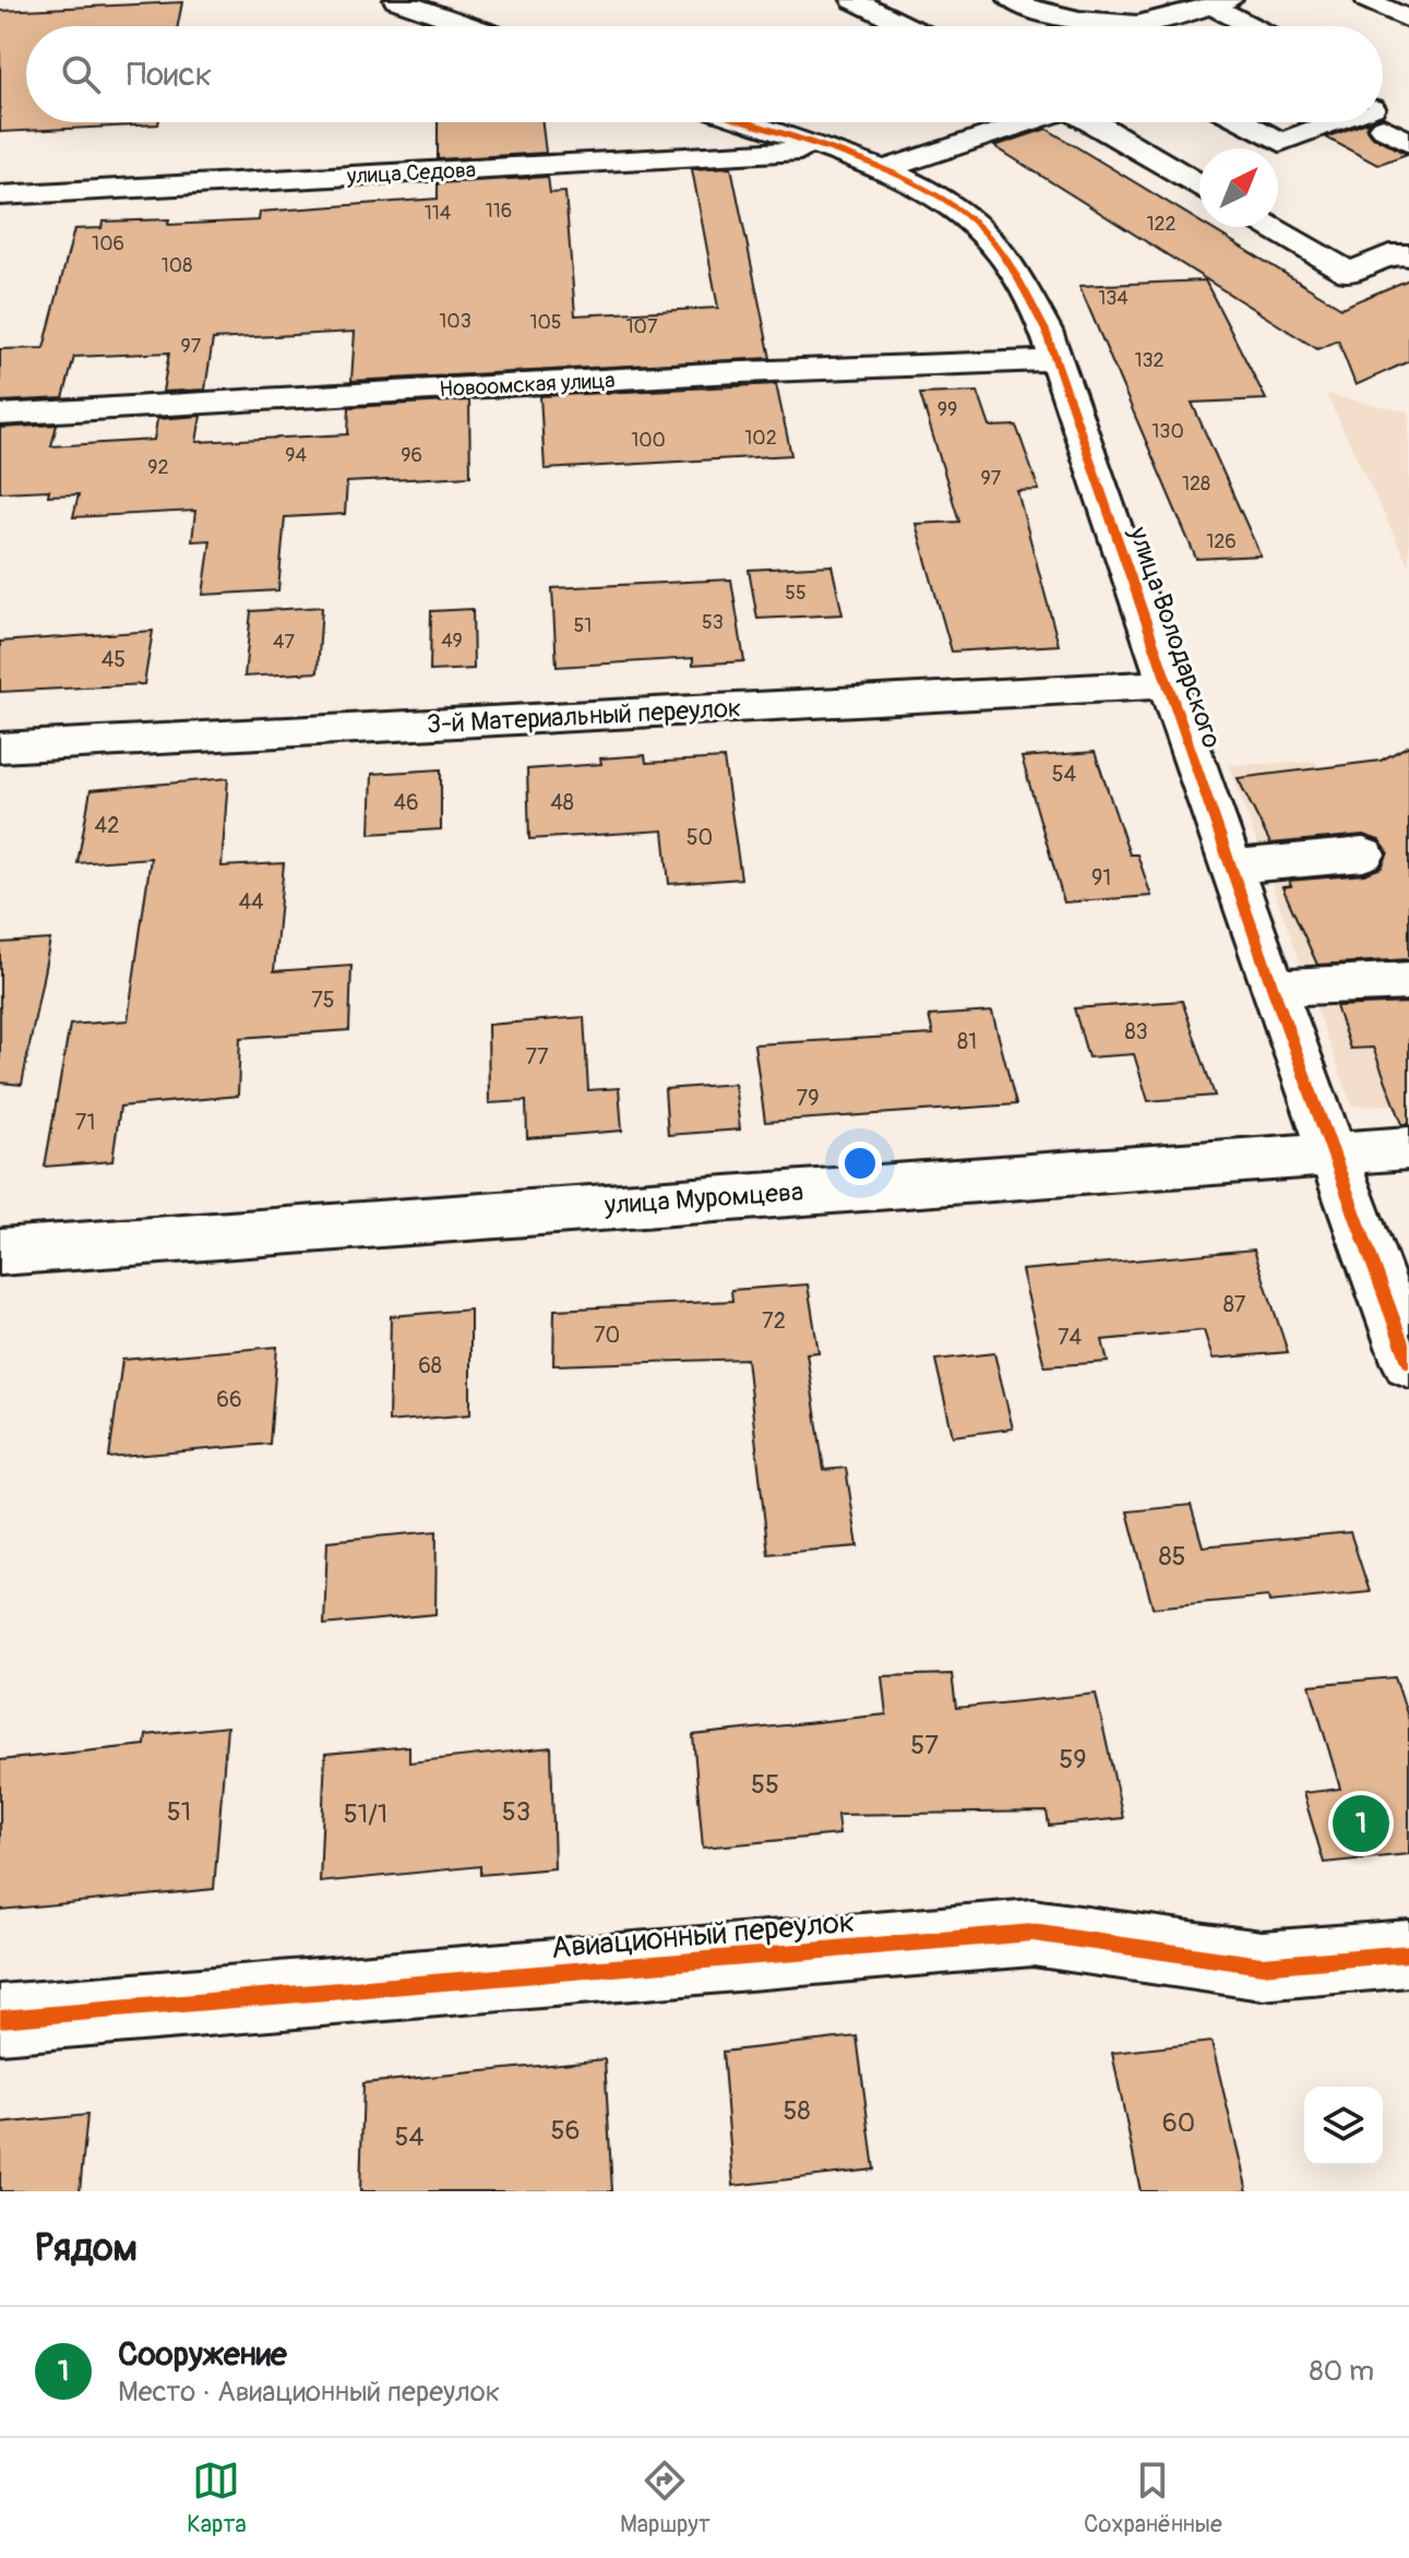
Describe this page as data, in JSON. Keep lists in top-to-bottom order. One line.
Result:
{"streets":{"street":["улица Седова","Новоомская улица","улица Володарского","3-й Материальный переулок","улица Муромцева","Авиационный переулок"]},"crossings":[["улица Седова","улица Володарского"],["Новоомская улица","улица Володарского"],["улица Володарского","3-й Материальный переулок"],["улица Володарского","улица Муромцева"]],"house_numbers":["116","114","122","106","108","134","103","105","107","97","132","99","130","102","100","94","96","92","97","128","126","55","53","51","49","47","45","54","46","48","42","50","91","44","75","83","81","77","79","71","87","72","70","74","68","66","85","57","59","55","51","53","51/1","58","60","56","54"],"north":"top right","page":{"search":"Поиск","pins":"1","heading":"Рядом","list":[{"mark":"1","name":"Сооружение","note":"Место · Авиационный переулок","value":"80 m"}],"nav":["Карта","Маршрут","Сохранённые"]}}
